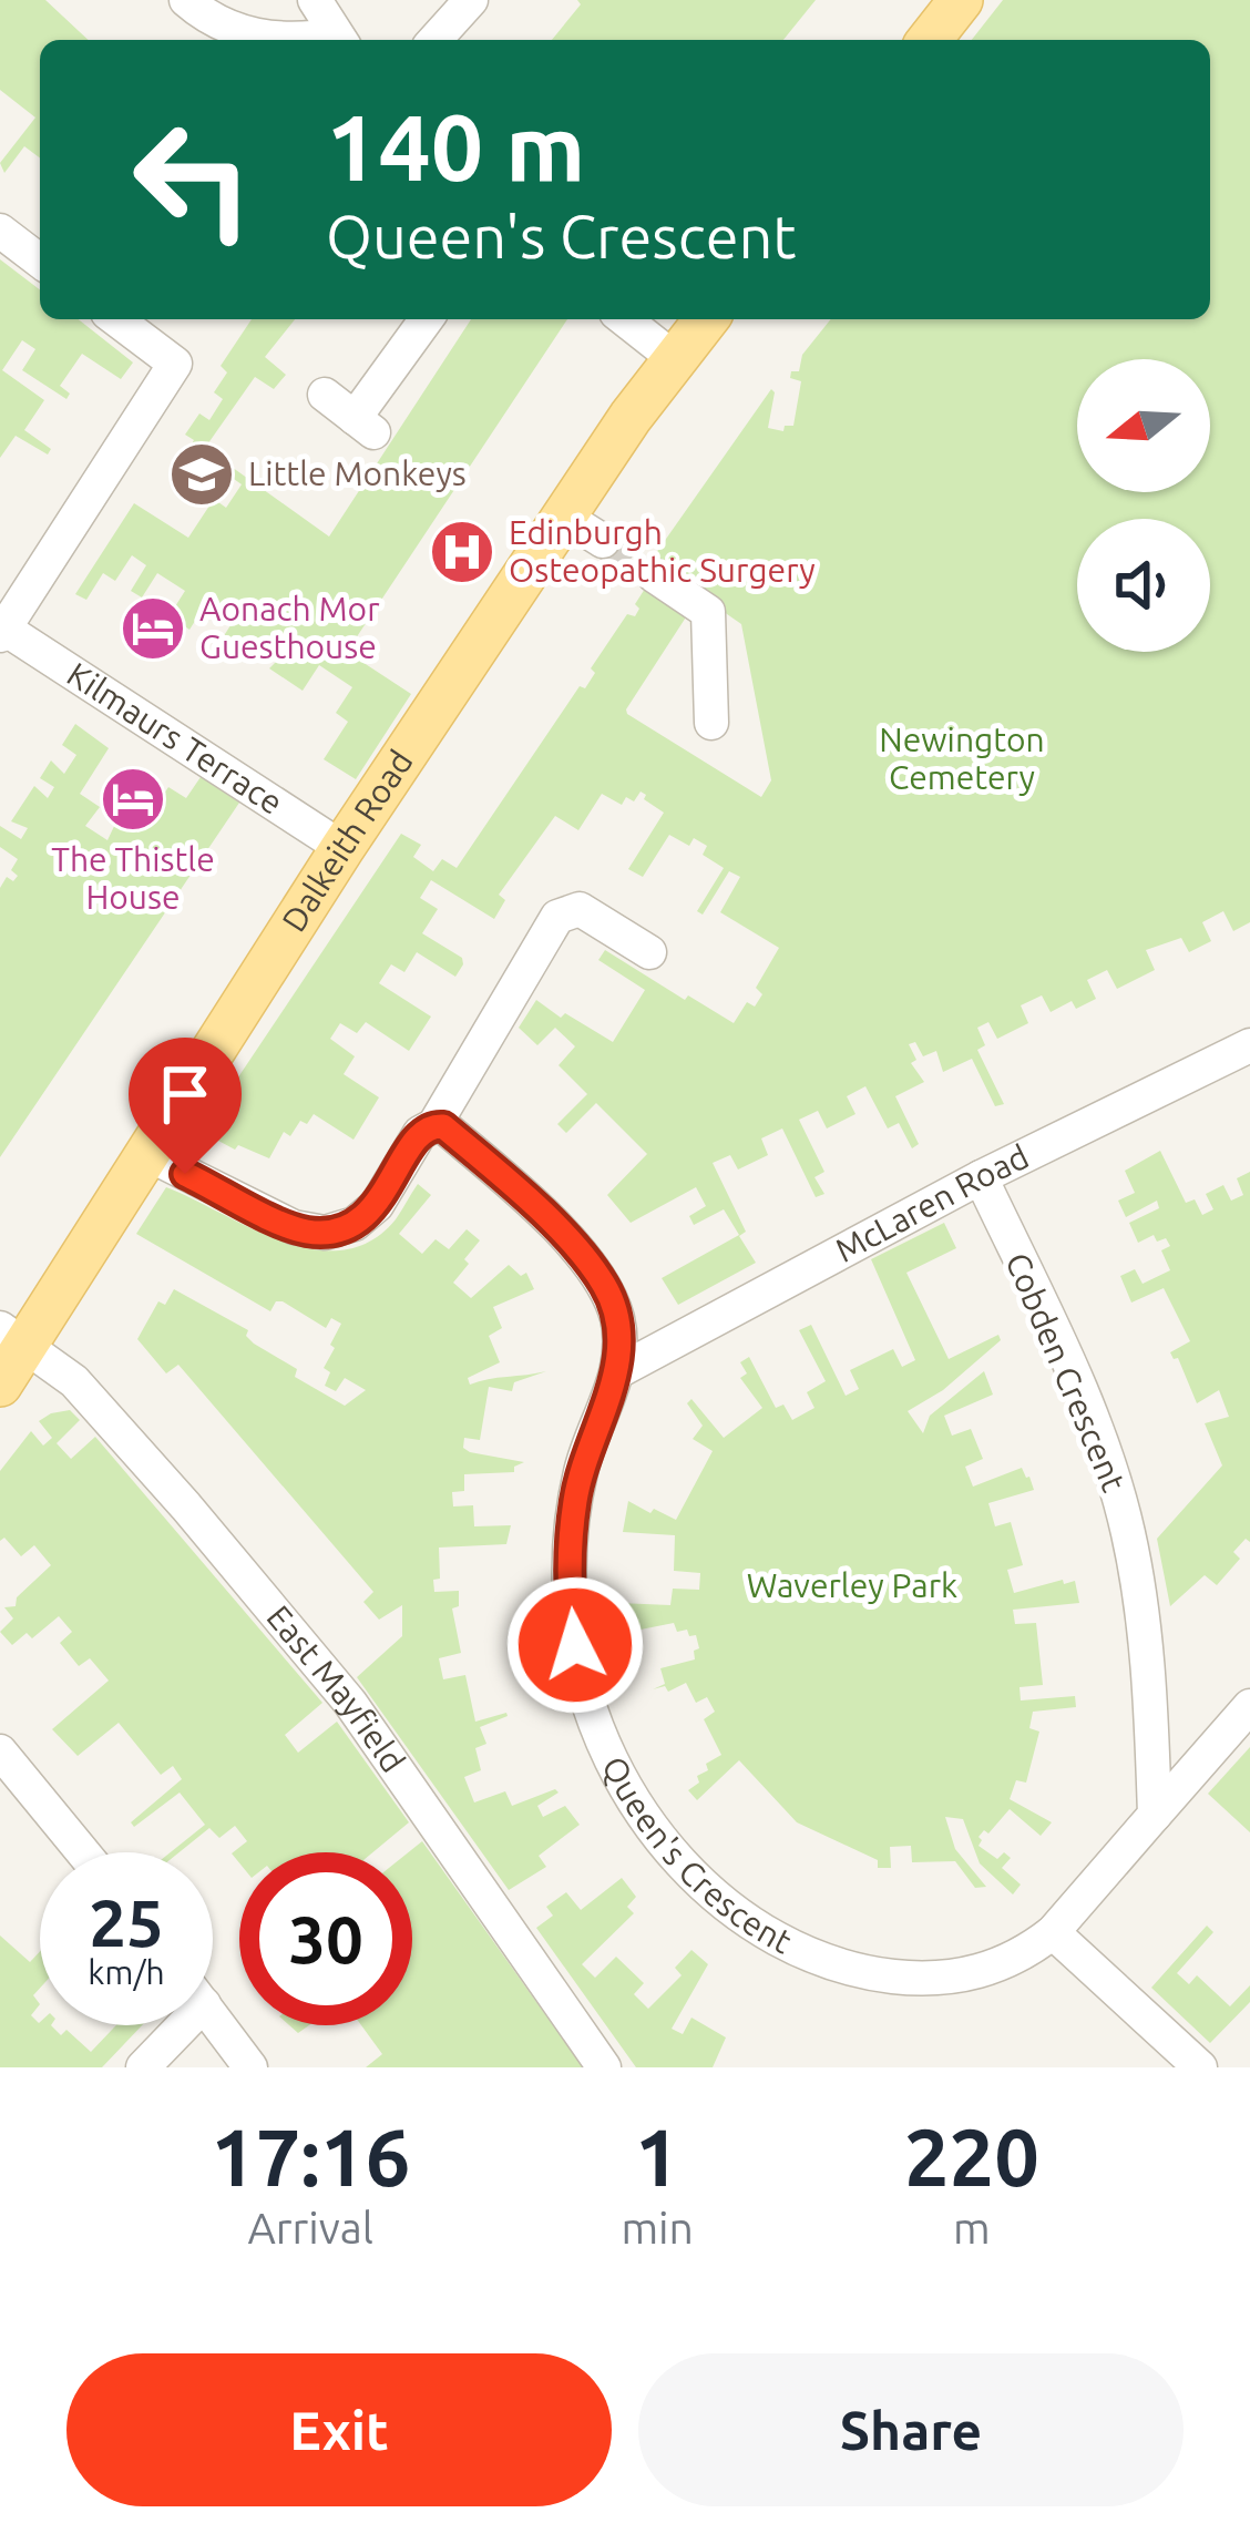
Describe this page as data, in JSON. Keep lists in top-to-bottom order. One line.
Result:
{"streets":{"main road":["Dalkeith Road"],"street":["Kilmaurs Terrace","McLaren Road","Cobden Crescent","East Mayfield","Queen's Crescent"]},"crossings":[["Kilmaurs Terrace","Dalkeith Road"],["Dalkeith Road","East Mayfield"],["McLaren Road","Cobden Crescent"],["McLaren Road","Queen's Crescent"]],"parks":["Newington Cemetery","Waverley Park"],"places":{"school or university":["Little Monkeys"],"hospital":["Edinburgh Osteopathic Surgery"],"hotel":["Aonach Mor Guesthouse","The Thistle House"]},"north":"left","page":{"turn":["140 m","Queen's Crescent"],"speed":"25 km/h","limit":"30","eta":["17:16","Arrival","1","min","220","m"],"buttons":["Exit","Share"]}}
